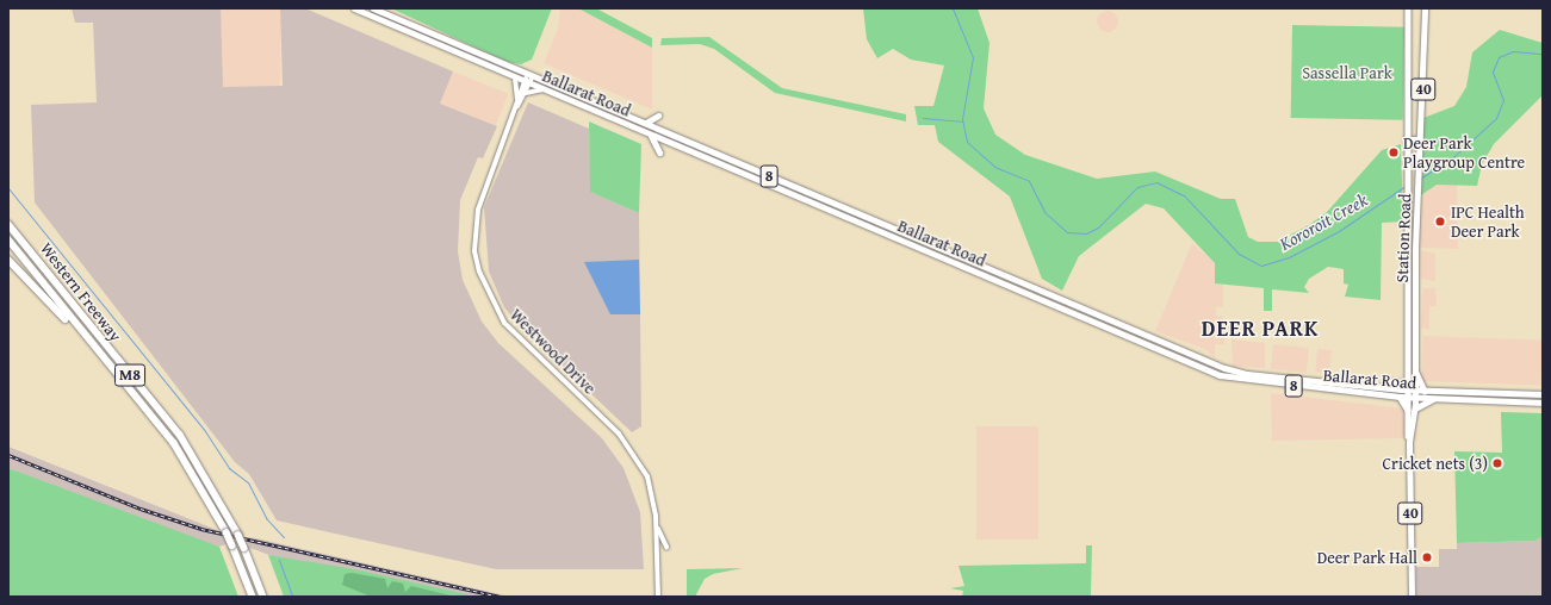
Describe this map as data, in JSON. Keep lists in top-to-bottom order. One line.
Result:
{"streets":{"highway":["Ballarat Road","8","Western Freeway","M8"],"main road":["40","Station Road","Westwood Drive"]},"crossings":[["Ballarat Road","Station Road"],["Ballarat Road","Westwood Drive"]],"districts":["DEER PARK"],"water":["Kororoit Creek"],"parks":["Sassella Park"],"places":["Deer Park Playgroup Centre","IPC Health Deer Park","Cricket nets (3)","Deer Park Hall"]}
